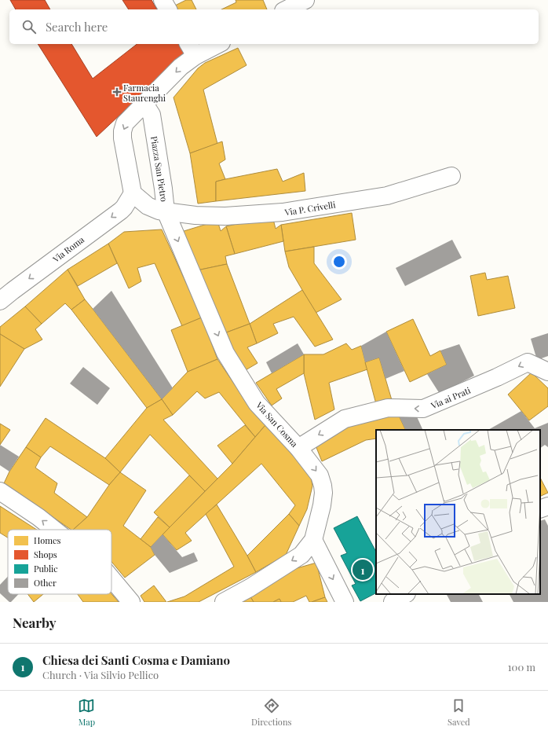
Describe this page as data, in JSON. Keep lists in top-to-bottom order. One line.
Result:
{"streets":{"street":["Piazza San Pietro","Via P. Crivelli","Via Roma","Via ai Prati","Via San Cosma"]},"crossings":[["Piazza San Pietro","Via P. Crivelli"],["Piazza San Pietro","Via Roma"],["Piazza San Pietro","Via San Cosma"],["Via P. Crivelli","Via San Cosma"],["Via ai Prati","Via San Cosma"]],"one_way":["Via Roma","Via ai Prati","Via San Cosma"],"places":{"health":["Farmacia Staurenghi"]},"legend":["Homes","Shops","Public","Other"],"page":{"search":"Search here","pins":"1","heading":"Nearby","list":[{"mark":"1","name":"Chiesa dei Santi Cosma e Damiano","note":"Church · Via Silvio Pellico","value":"100 m"}],"nav":["Map","Directions","Saved"]}}
